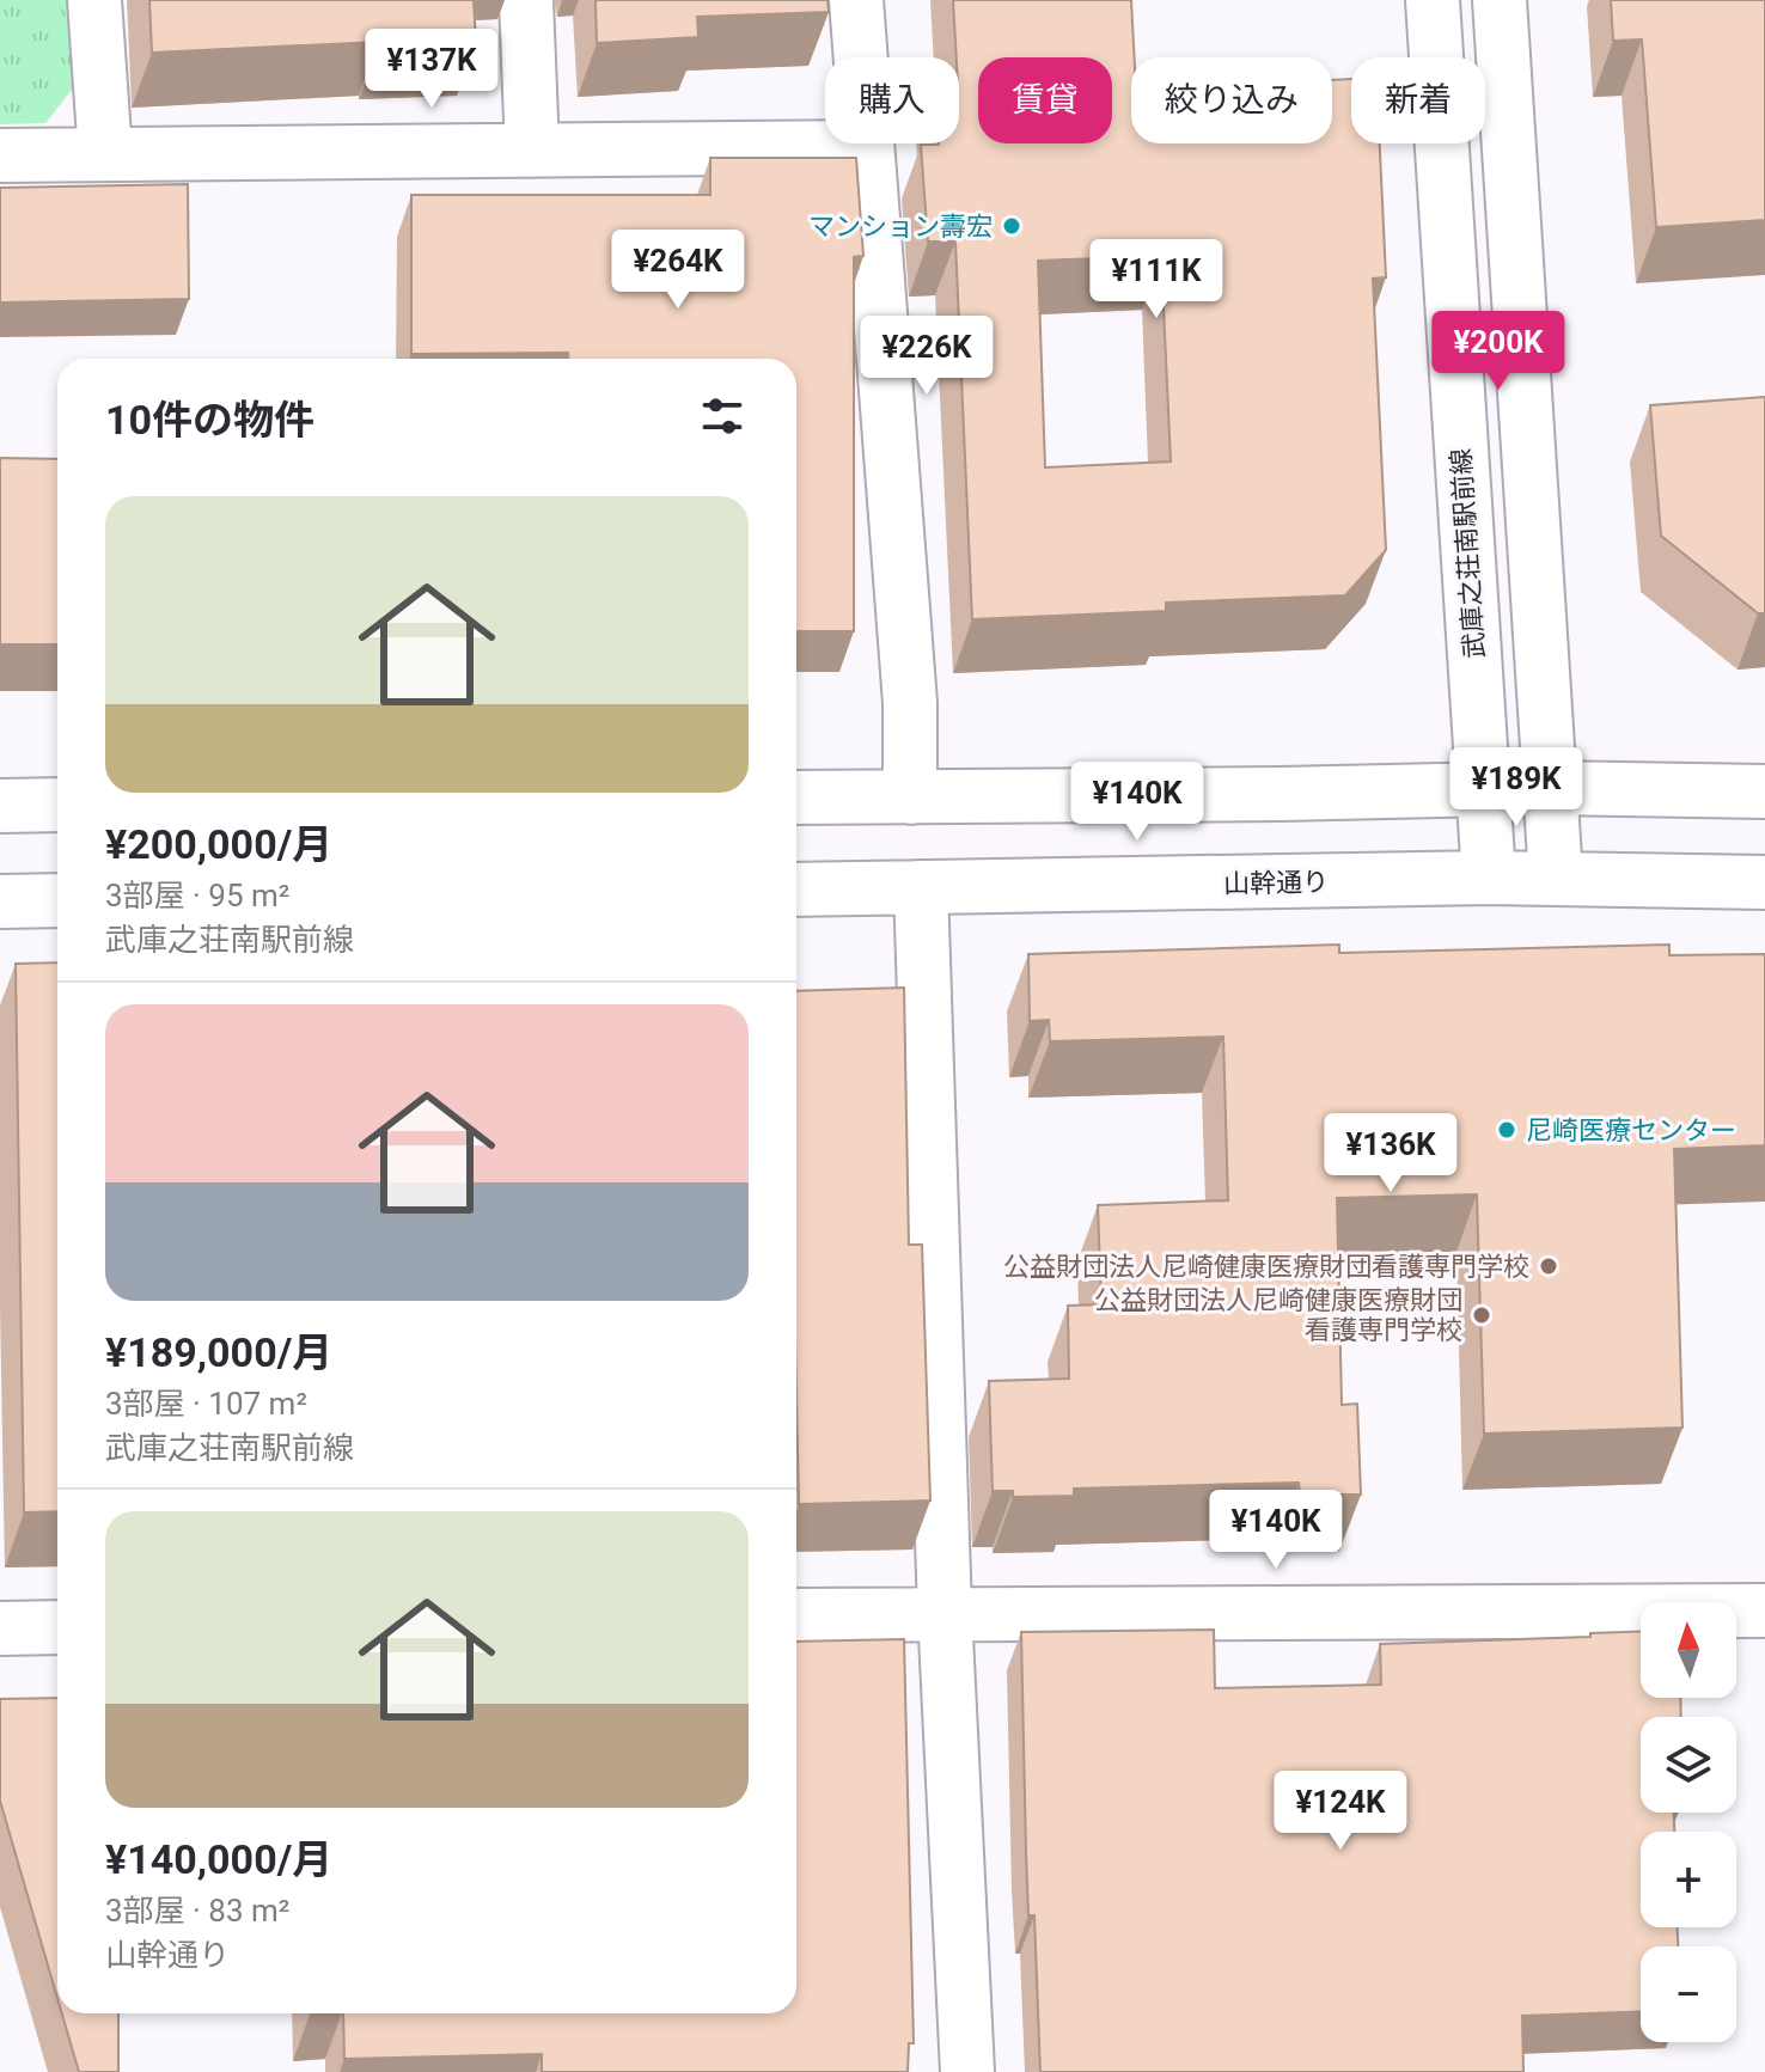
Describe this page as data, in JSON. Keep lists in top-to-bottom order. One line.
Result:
{"streets":{"street":["武庫之荘南駅前線","山幹通り"]},"crossings":[["武庫之荘南駅前線","山幹通り"]],"places":["マンション壽宏","尼崎医療センター","公益財団法人尼崎健康医療財団看護専門学校","公益財団法人尼崎健康医療財団 看護専門学校"],"north":"top","page":{"price":["¥137K","¥264K","¥111K","¥200K","¥226K","¥189K","¥140K","¥136K","¥140K","¥124K"],"chip":["購入","賃貸","絞り込み","新着"],"heading":"10件の物件","list":[{"name":"¥200,000/月","note":"3部屋 · 95 m² · 武庫之荘南駅前線"},{"name":"¥189,000/月","note":"3部屋 · 107 m² · 武庫之荘南駅前線"},{"name":"¥140,000/月","note":"3部屋 · 83 m² · 山幹通り"}],"map_buttons":["+","−"]}}
